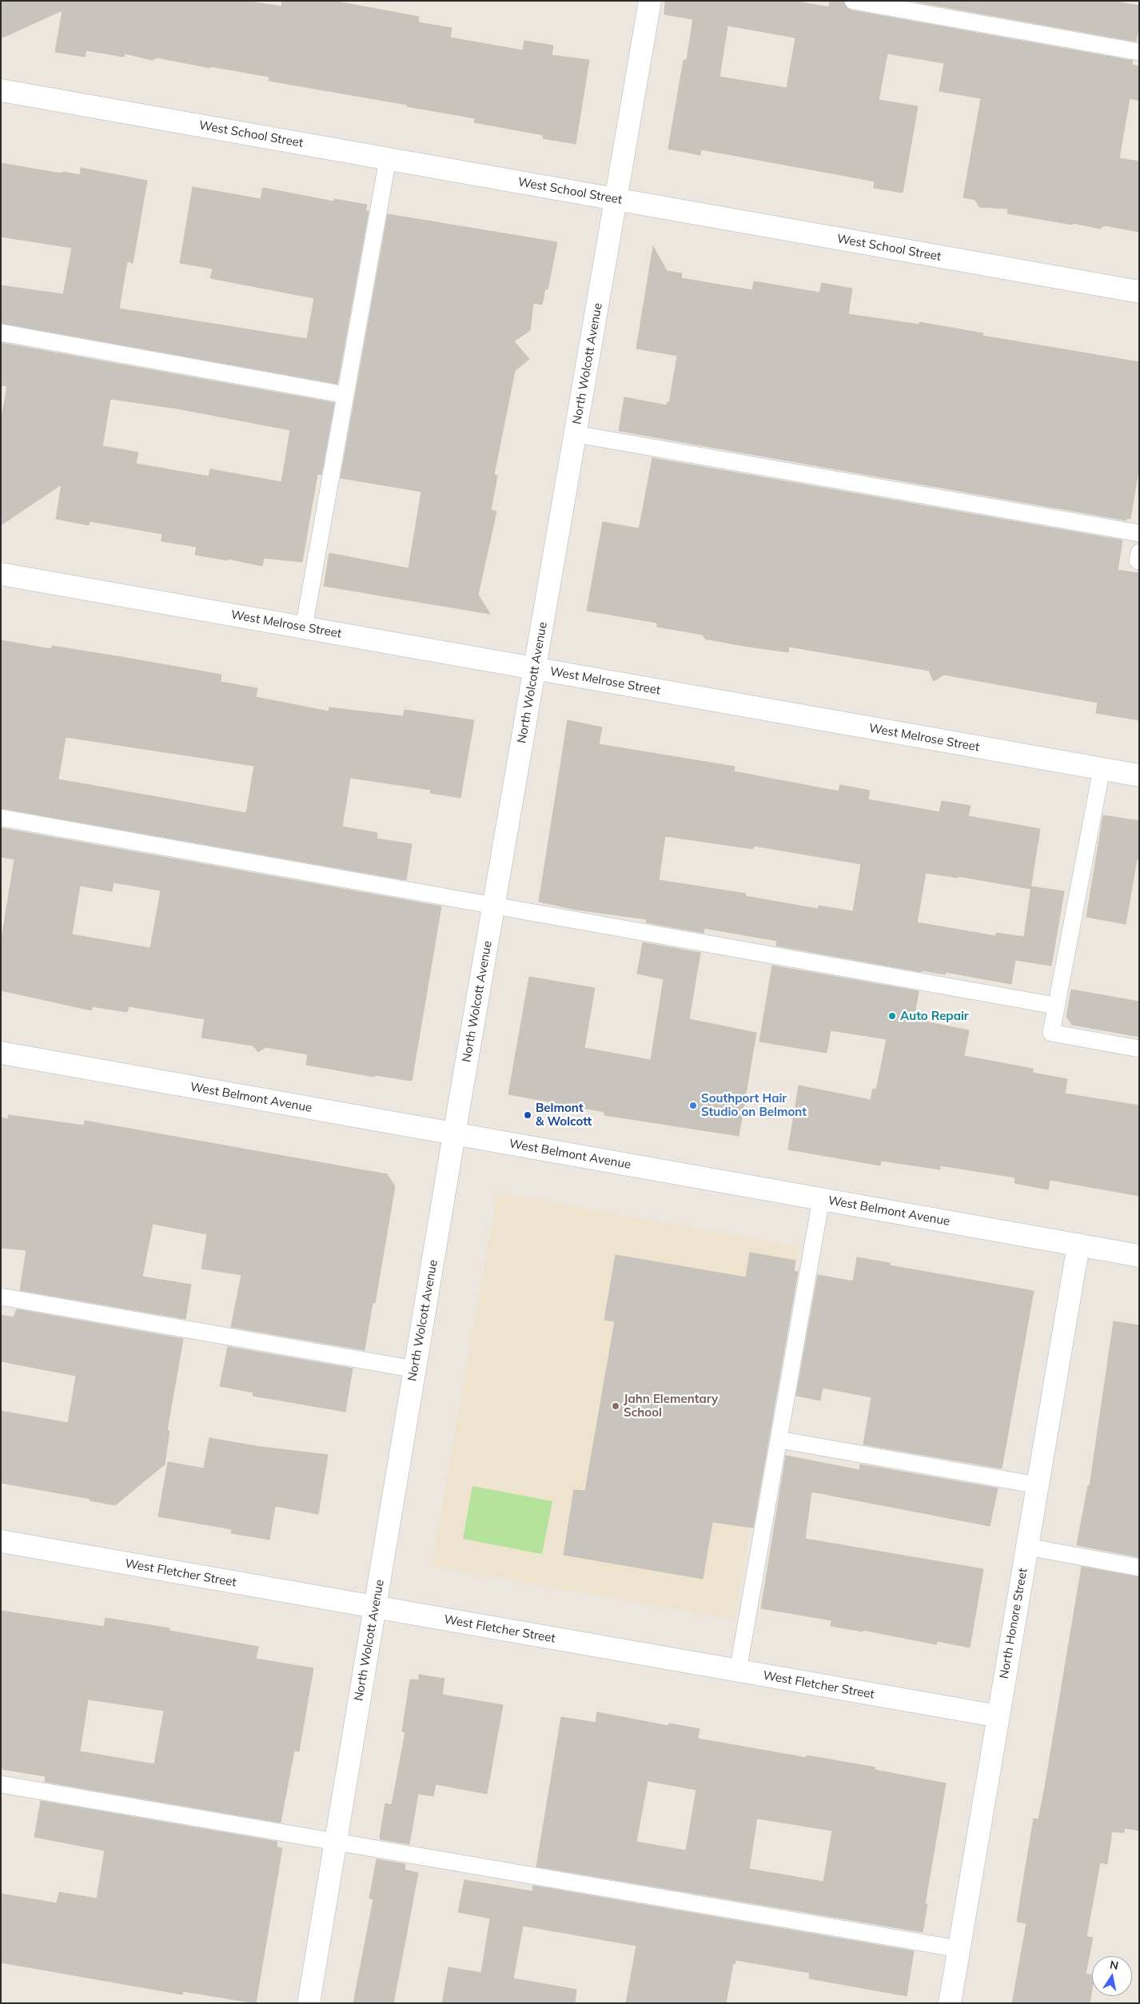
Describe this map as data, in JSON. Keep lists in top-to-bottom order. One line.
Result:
{"streets":{"street":["West School Street","North Wolcott Avenue","West Melrose Street","West Belmont Avenue","West Fletcher Street","North Honore Street"]},"crossings":[["West School Street","North Wolcott Avenue"],["North Wolcott Avenue","West Melrose Street"],["North Wolcott Avenue","West Belmont Avenue"],["North Wolcott Avenue","West Fletcher Street"],["West Belmont Avenue","North Honore Street"],["West Fletcher Street","North Honore Street"]],"places":["Auto Repair","Southport Hair Studio on Belmont","Belmont & Wolcott","Jahn Elementary School"],"north":"top"}
